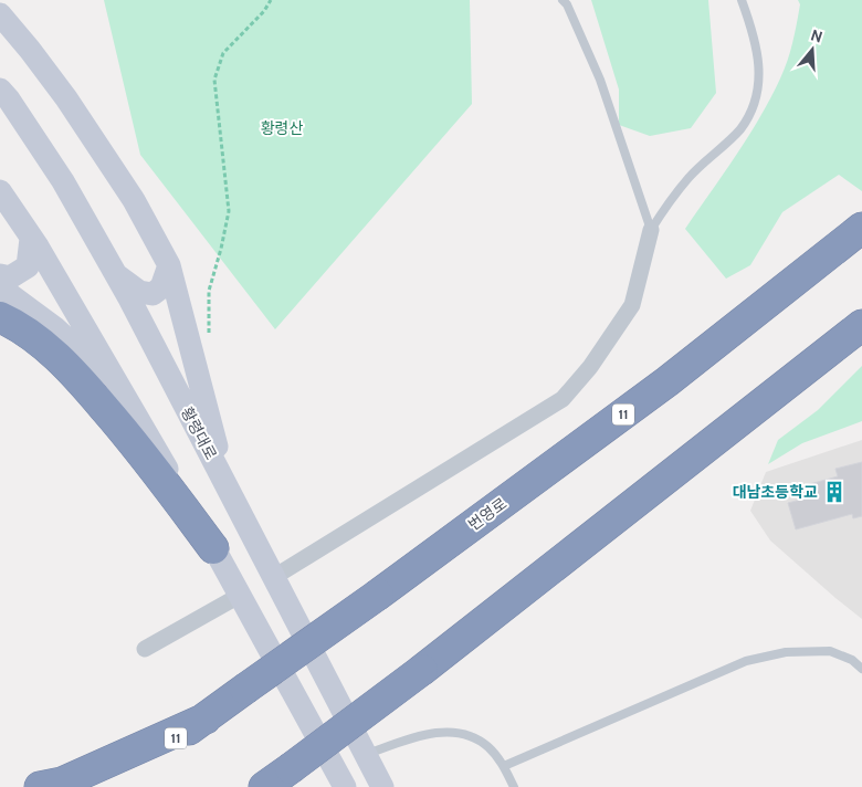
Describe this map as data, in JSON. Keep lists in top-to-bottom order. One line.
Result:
{"streets":{"highway":["11","번영로"],"main road":["황령대로"]},"parks":["황령산"],"places":{"building":["대남초등학교"]},"north":"top"}
